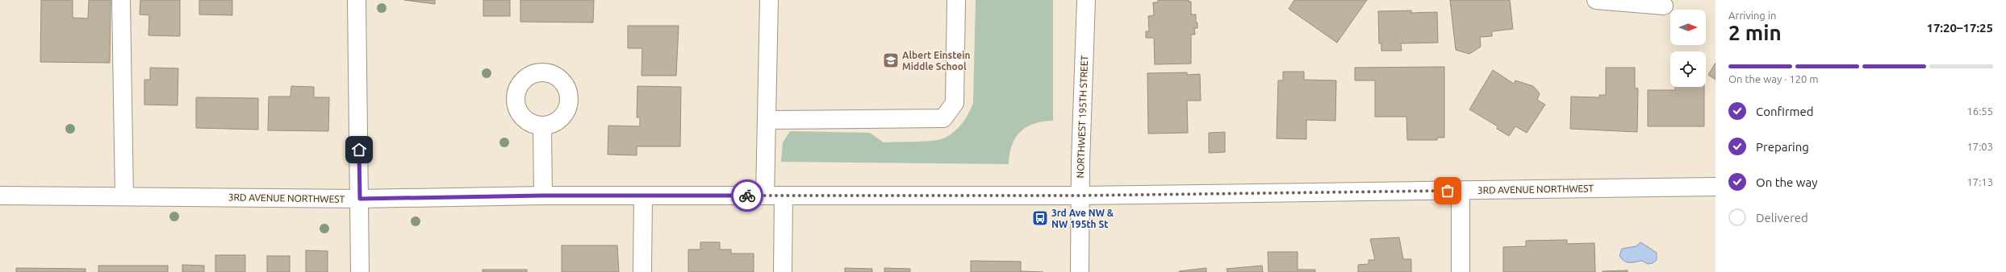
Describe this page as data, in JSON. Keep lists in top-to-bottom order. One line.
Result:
{"streets":{"street":["NORTHWEST 195TH STREET","3RD AVENUE NORTHWEST"]},"crossings":[["NORTHWEST 195TH STREET","3RD AVENUE NORTHWEST"]],"places":{"school or university":["Albert Einstein Middle School"],"bus stop":["3rd Ave NW & NW 195th St"]},"north":"right","page":{"heading":["2 min","Arriving in","17:20–17:25"],"bar":"On the way · 120 m","list":[["Confirmed","16:55"],["Preparing","17:03"],["On the way","17:13"],"Delivered"]}}
